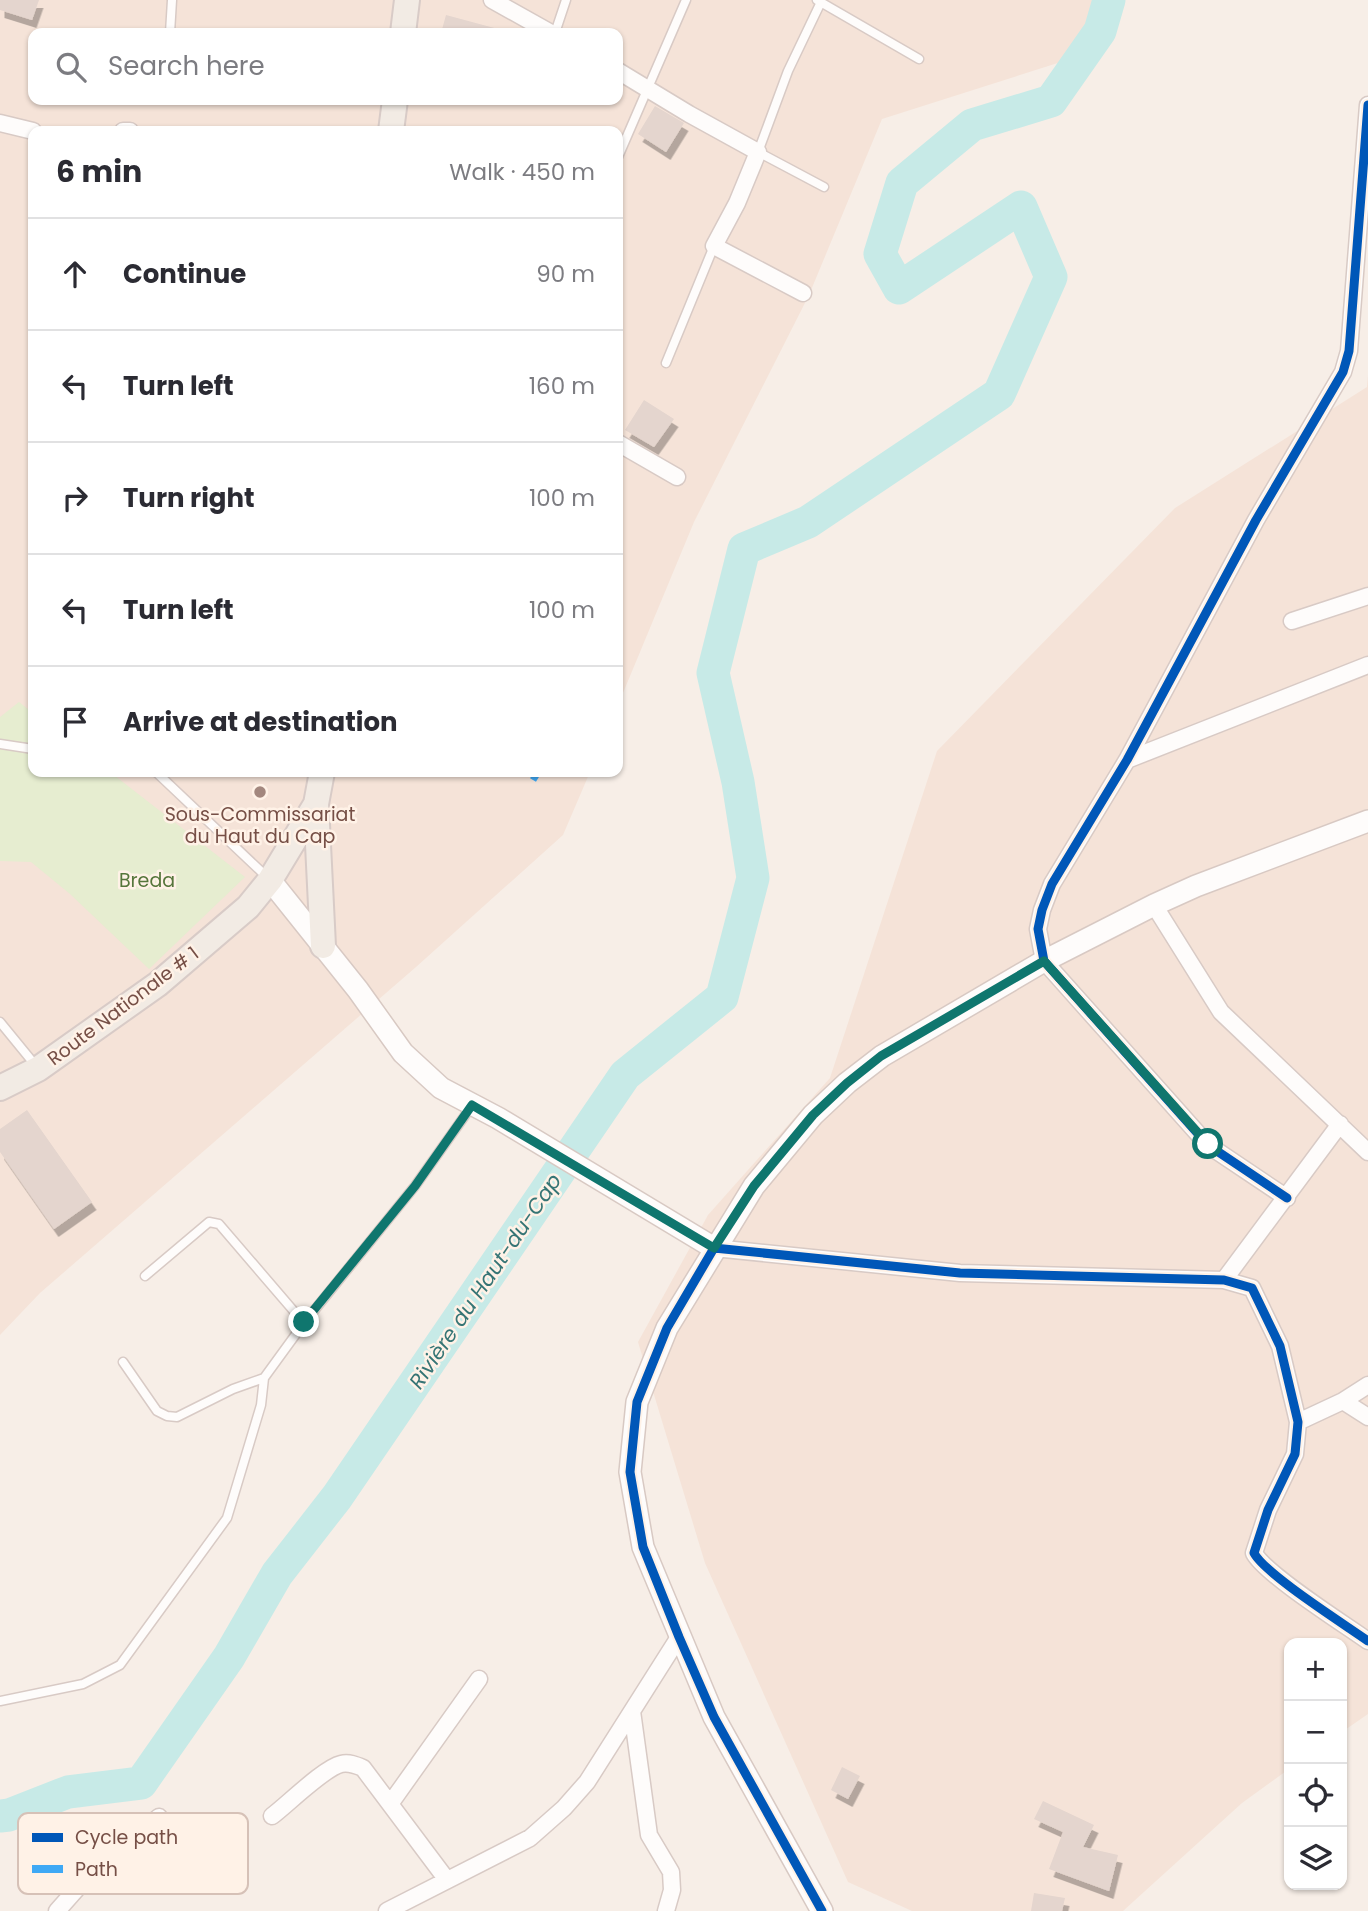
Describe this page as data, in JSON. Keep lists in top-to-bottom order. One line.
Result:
{"streets":{"main road":["Route Nationale # 1"]},"water":["Rivière du Haut-du-Cap"],"parks":["Breda"],"places":["Sous-Commissariat du Haut du Cap"],"legend":["Cycle path","Path"],"page":{"search":"Search here","heading":["6 min","Walk · 450 m"],"list":[["Continue","90 m"],["Turn left","160 m"],["Turn right","100 m"],["Turn left","100 m"],"Arrive at destination"],"map_buttons":["+","−"]}}
